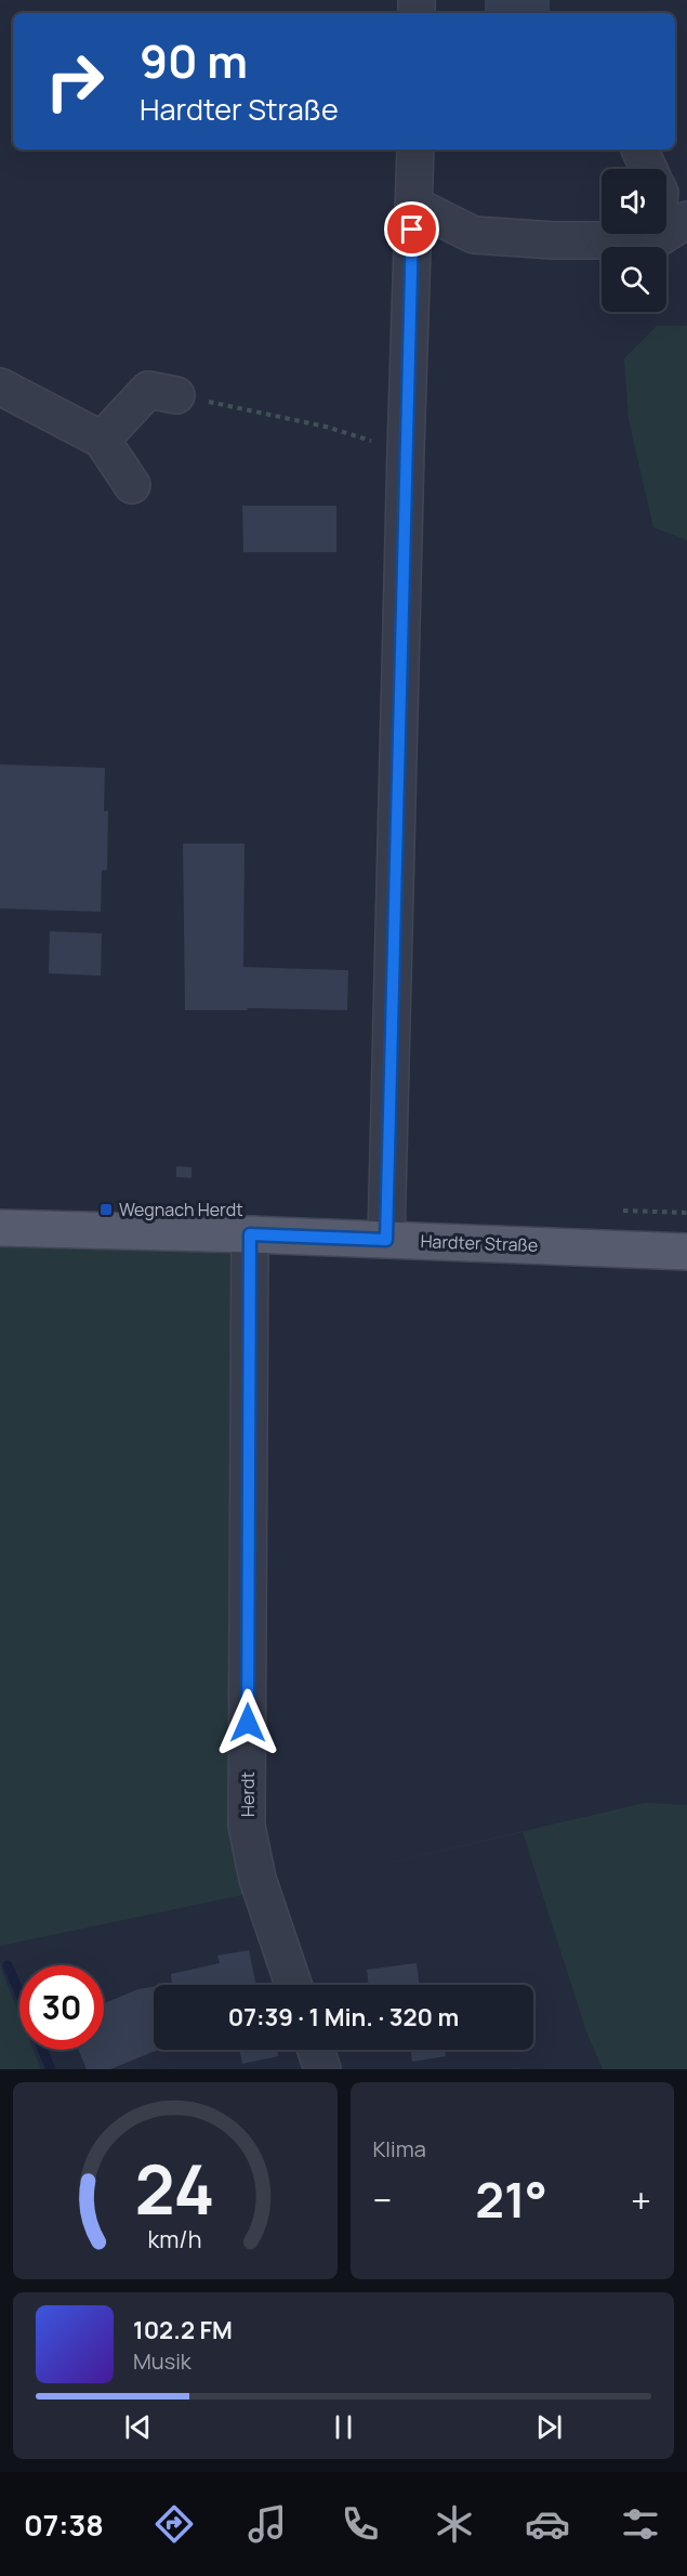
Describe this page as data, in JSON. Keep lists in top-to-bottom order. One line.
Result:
{"streets":{"main road":["Hardter Straße"],"street":["Herdt"]},"crossings":[["Hardter Straße","Herdt"]],"places":{"transit":["Wegnach Herdt"]},"page":{"turn":["90 m","Hardter Straße"],"limit":"30","trip":"07:39 · 1 Min. · 320 m","tile":"Klima","heat":["−","21°","+"],"song":["102.2 FM","Musik"],"tabs":"07:38","gauge":["24","km/h"]}}
